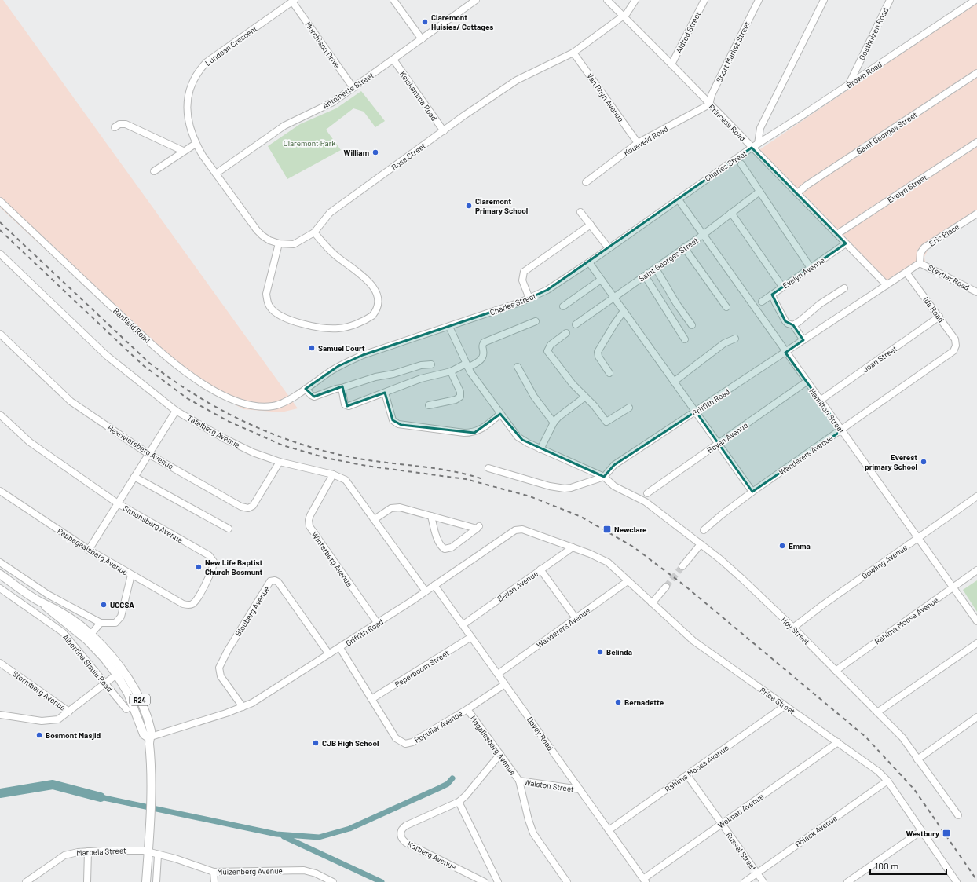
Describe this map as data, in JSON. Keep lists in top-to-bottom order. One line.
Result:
{"streets":{"main road":["Albertina Sisulu Road","R24"],"street":["Aldred Street","Oosthuizen Road","Murchison Drive","Lundean Crescent","Short Market Street","Brown Road","Antoinette Street","Keiskamma Road","Van Rhyn Avenue","Princess Road","Saint Georges Street","Koueveld Road","Rose Street","Charles Street","Evelyn Street","Eric Place","Evelyn Avenue","Steytler Road","Ida Road","Banfield Road","Joan Street","Griffith Road","Hamilton Street","Tafelberg Avenue","Bevan Avenue","Hexriviersberg Avenue","Wanderers Avenue","Simonsberg Avenue","Pappegaaisberg Avenue","Winterberg Avenue","Dowling Avenue","Blouberg Avenue","Rahima Moosa Avenue","Hoy Street","Peperboom Street","Stormberg Avenue","Price Street","Populier Avenue","Davey Road","Magaliesberg Avenue","Walston Street","Welman Avenue","Polack Avenue","Maroela Street","Russel Street","Katberg Avenue","Muizenberg Avenue"]},"crossings":[["Aldred Street","Princess Road"],["Oosthuizen Road","Brown Road"],["Murchison Drive","Lundean Crescent"],["Murchison Drive","Antoinette Street"],["Lundean Crescent","Antoinette Street"],["Lundean Crescent","Rose Street"],["Short Market Street","Princess Road"],["Short Market Street","Koueveld Road"],["Brown Road","Princess Road"],["Brown Road","Charles Street"],["Antoinette Street","Keiskamma Road"],["Antoinette Street","Rose Street"],["Keiskamma Road","Rose Street"],["Van Rhyn Avenue","Koueveld Road"],["Van Rhyn Avenue","Rose Street"],["Princess Road","Saint Georges Street"],["Princess Road","Koueveld Road"],["Princess Road","Rose Street"],["Princess Road","Charles Street"],["Princess Road","Evelyn Street"],["Princess Road","Evelyn Avenue"],["Princess Road","Griffith Road"],["Saint Georges Street","Hamilton Street"],["Charles Street","Banfield Road"],["Charles Street","Hamilton Street"],["Charles Street","Hoy Street"],["Eric Place","Steytler Road"],["Eric Place","Griffith Road"],["Steytler Road","Griffith Road"],["Ida Road","Joan Street"],["Ida Road","Griffith Road"],["Ida Road","Wanderers Avenue"],["Joan Street","Hamilton Street"],["Griffith Road","Hamilton Street"],["Griffith Road","Tafelberg Avenue"],["Griffith Road","Bevan Avenue"],["Griffith Road","Winterberg Avenue"],["Griffith Road","Blouberg Avenue"],["Griffith Road","Hoy Street"],["Griffith Road","Albertina Sisulu Road"],["Griffith Road","Price Street"],["Griffith Road","Populier Avenue"],["Griffith Road","Davey Road"],["Hamilton Street","Bevan Avenue"],["Hamilton Street","Wanderers Avenue"],["Hamilton Street","Dowling Avenue"],["Hamilton Street","Rahima Moosa Avenue"],["Tafelberg Avenue","Hexriviersberg Avenue"],["Tafelberg Avenue","Winterberg Avenue"],["Bevan Avenue","Price Street"],["Bevan Avenue","Davey Road"],["Wanderers Avenue","Price Street"],["Wanderers Avenue","Davey Road"],["Simonsberg Avenue","Pappegaaisberg Avenue"],["Dowling Avenue","Hoy Street"],["Rahima Moosa Avenue","Hoy Street"],["Rahima Moosa Avenue","Price Street"],["Rahima Moosa Avenue","Davey Road"],["Rahima Moosa Avenue","Russel Street"],["Albertina Sisulu Road","Stormberg Avenue"],["Albertina Sisulu Road","Maroela Street"],["Albertina Sisulu Road","Muizenberg Avenue"],["Peperboom Street","Populier Avenue"],["Peperboom Street","Davey Road"],["Price Street","Welman Avenue"],["Price Street","Polack Avenue"],["Populier Avenue","Davey Road"],["Populier Avenue","Magaliesberg Avenue"],["Davey Road","Walston Street"],["Davey Road","Welman Avenue"],["Magaliesberg Avenue","Walston Street"],["Magaliesberg Avenue","Katberg Avenue"],["Welman Avenue","Russel Street"],["Polack Avenue","Russel Street"],["Maroela Street","Muizenberg Avenue"]],"parks":["Claremont Park"],"places":{"other":["Claremont Huisies/ Cottages","William","Claremont Primary School","Samuel Court","Everest primary School","Emma","New Life Baptist Church Bosmunt","UCCSA","Belinda","Bernadette","Bosmont Masjid","CJB High School"],"transit":["Newclare","Westbury"]},"scale_bar":"100 m"}
